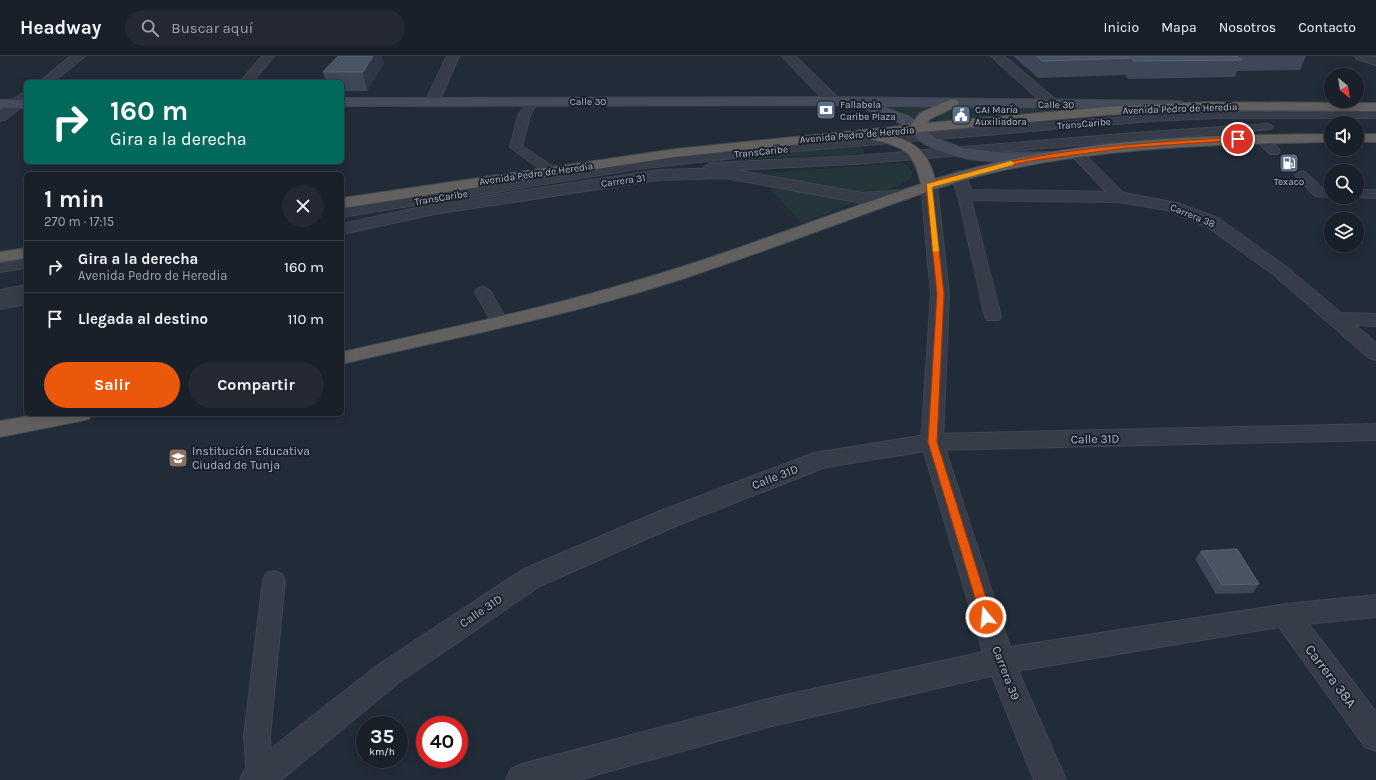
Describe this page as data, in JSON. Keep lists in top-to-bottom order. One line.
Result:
{"streets":{"highway":["Avenida Pedro de Heredia"],"main road":["Calle 30"],"street":["Carrera 31","Carrera 38","Calle 31D","Carrera 39","Carrera 38A"],"lane":["TransCaribe"]},"crossings":[["Calle 30","Avenida Pedro de Heredia"],["Calle 30","TransCaribe"],["Avenida Pedro de Heredia","TransCaribe"],["Calle 31D","Carrera 39"]],"places":{"bank":["Fallabela Caribe Plaza"],"public building":["CAI María Auxiliadora"],"fuel station":["Texaco"],"school or university":["Institución Educativa Ciudad de Tunja"]},"north":"bottom right","page":{"header":"Headway","search":"Buscar aquí","nav":["Inicio","Mapa","Nosotros","Contacto"],"turn":["160 m","Gira a la derecha"],"heading":["1 min","270 m · 17:15"],"list":[{"name":"Gira a la derecha","note":"Avenida Pedro de Heredia","value":"160 m"},{"name":"Llegada al destino","value":"110 m"}],"buttons":["Salir","Compartir"],"speed":"35 km/h","limit":"40"}}
